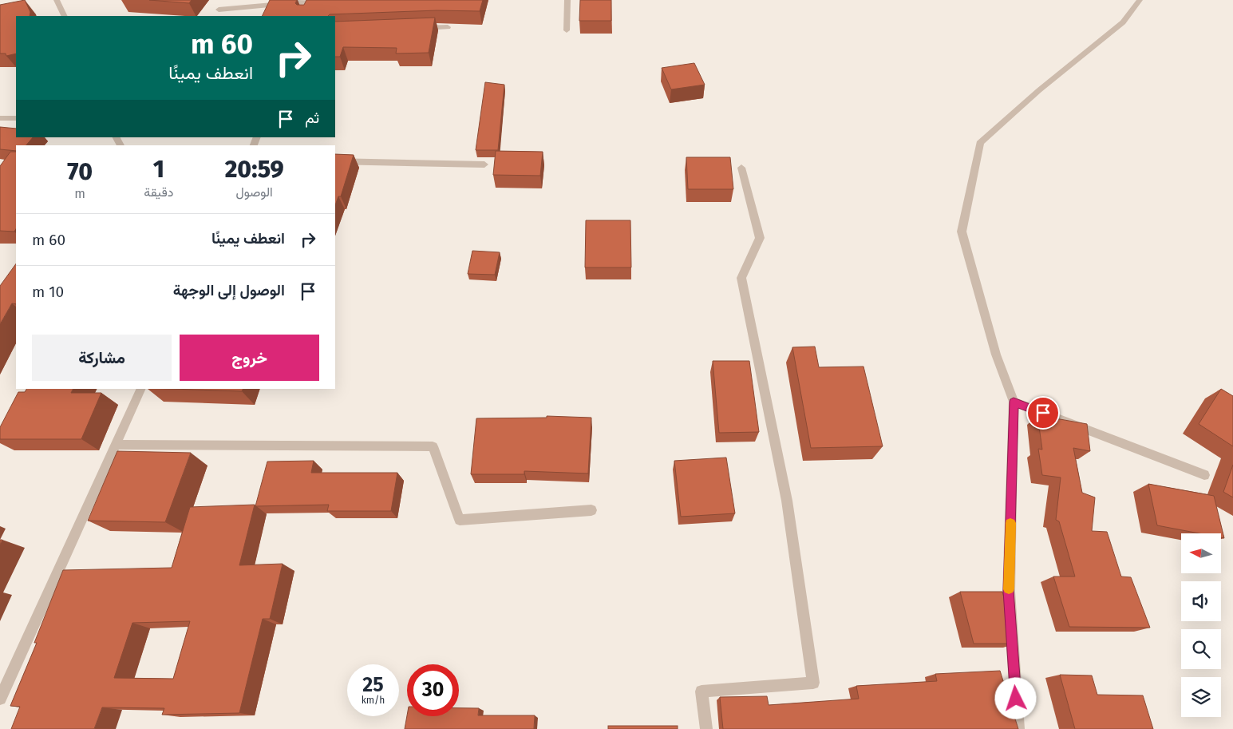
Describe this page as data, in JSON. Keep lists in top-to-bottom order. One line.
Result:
{"north":"left","page":{"turn":["60 m","انعطف يمينًا"],"then":"ثم","eta":["20:59","الوصول","1","دقيقة","70","m"],"list":[{"name":"انعطف يمينًا","value":"60 m"},{"name":"الوصول إلى الوجهة","value":"10 m"}],"buttons":["خروج","مشاركة"],"speed":"25 km/h","limit":"30"}}
